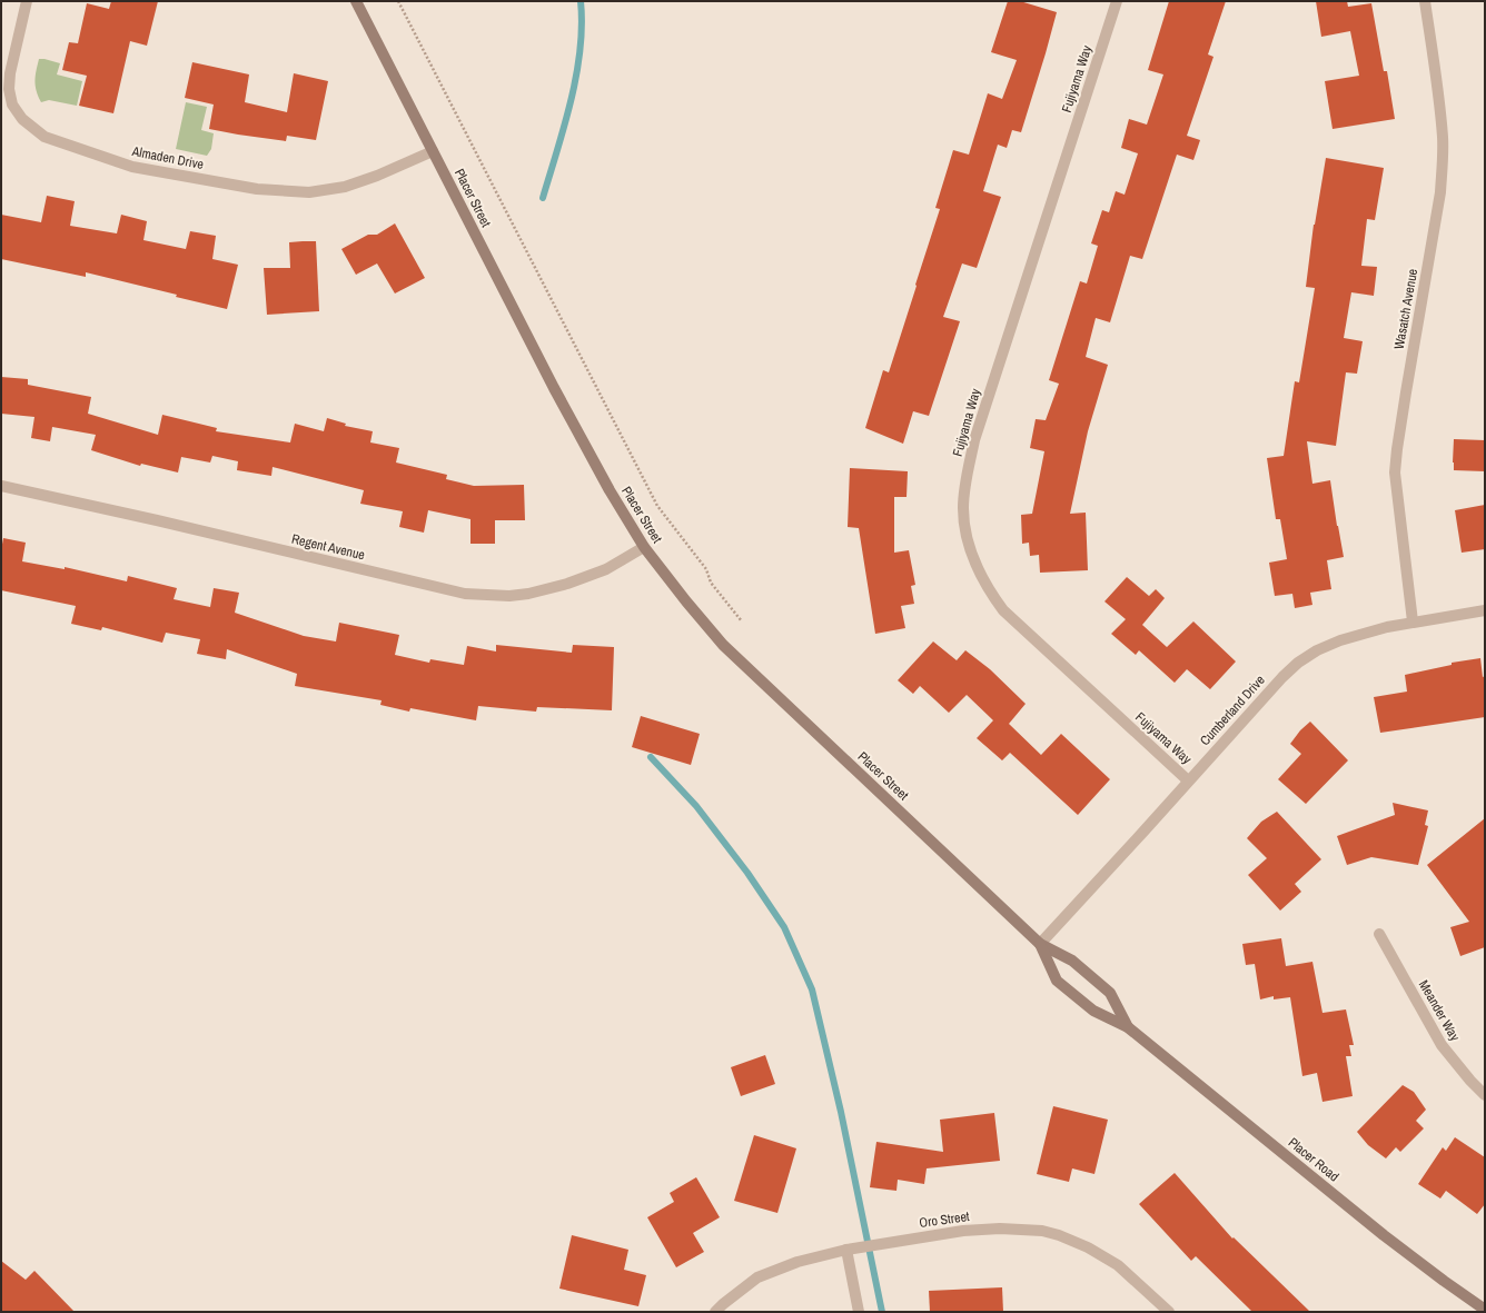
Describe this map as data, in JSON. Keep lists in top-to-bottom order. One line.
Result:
{"streets":{"main road":["Placer Street","Placer Road"],"street":["Fujiyama Way","Almaden Drive","Wasatch Avenue","Regent Avenue","Cumberland Drive","Meander Way","Oro Street"]},"crossings":[["Fujiyama Way","Cumberland Drive"],["Almaden Drive","Placer Street"],["Placer Street","Regent Avenue"],["Placer Street","Cumberland Drive"],["Placer Street","Placer Road"],["Wasatch Avenue","Cumberland Drive"],["Cumberland Drive","Placer Road"]]}
